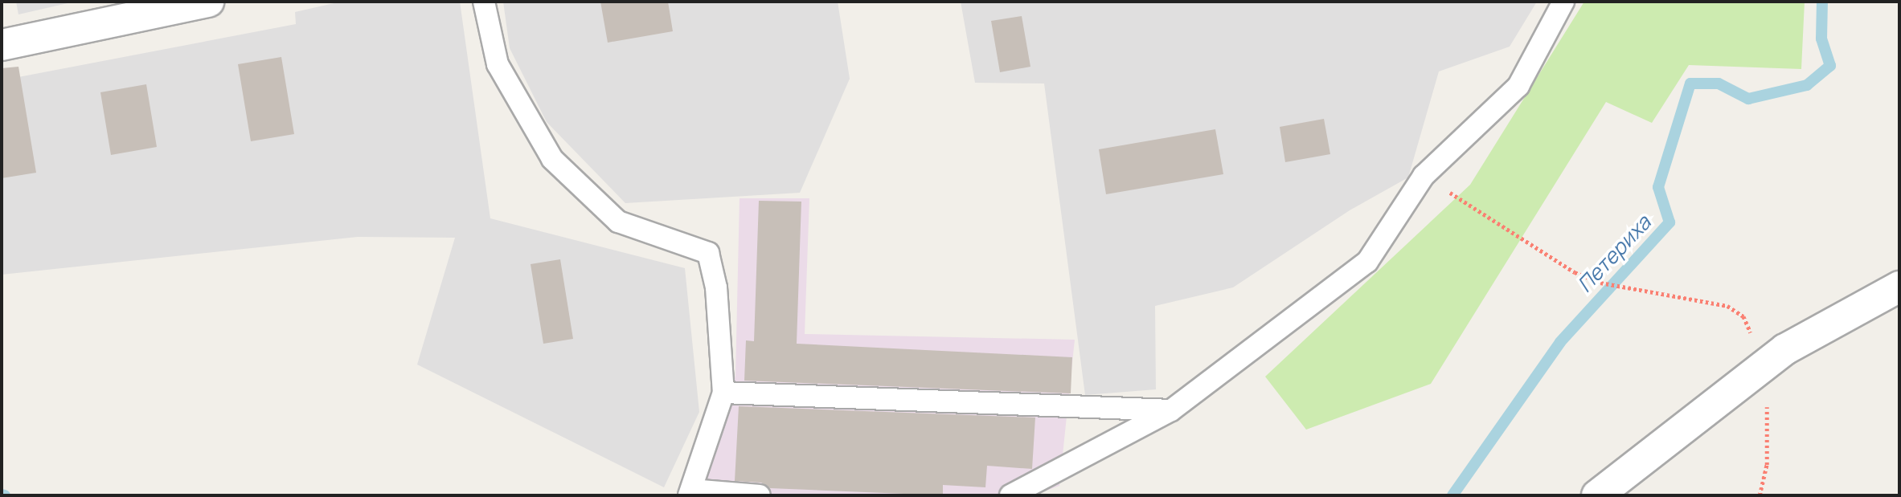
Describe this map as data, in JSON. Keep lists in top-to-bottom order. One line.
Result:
{"water":["Петериха"]}
